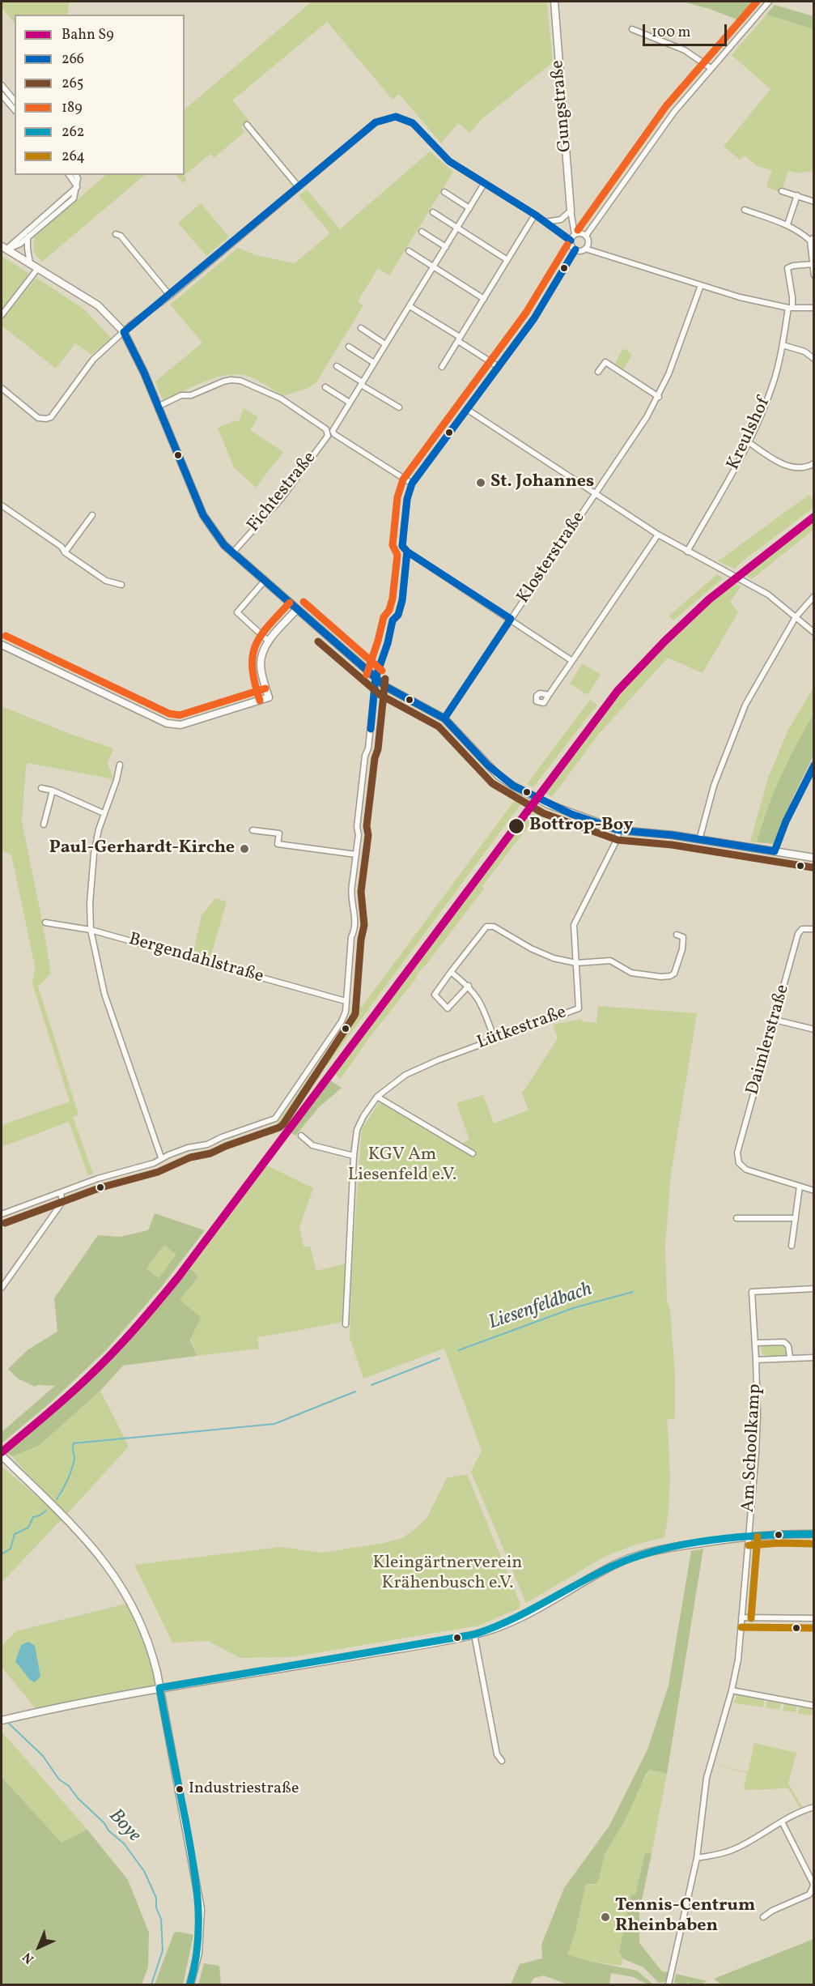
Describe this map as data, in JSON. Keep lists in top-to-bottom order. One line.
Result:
{"streets":{"main road":["Gungstraße"],"street":["Kreulshof","Fichtestraße","Klosterstraße","Bergendahlstraße","Lütkestraße","Daimlerstraße","Am Schoolkamp"]},"water":["Liesenfeldbach","Boye"],"parks":["KGV Am Liesenfeld e.V.","Kleingärtnerverein Krähenbusch e.V."],"places":["St. Johannes","Bottrop-Boy","Paul-Gerhardt-Kirche","Industriestraße","Tennis-Centrum Rheinbaben"],"lines":["transit line 189","transit line 266","rail line S9","transit line 265","transit line 262","transit line 264"],"legend":["Bahn S9","266","265","189","262","264"],"scale_bar":"100 m","north":"bottom left"}
